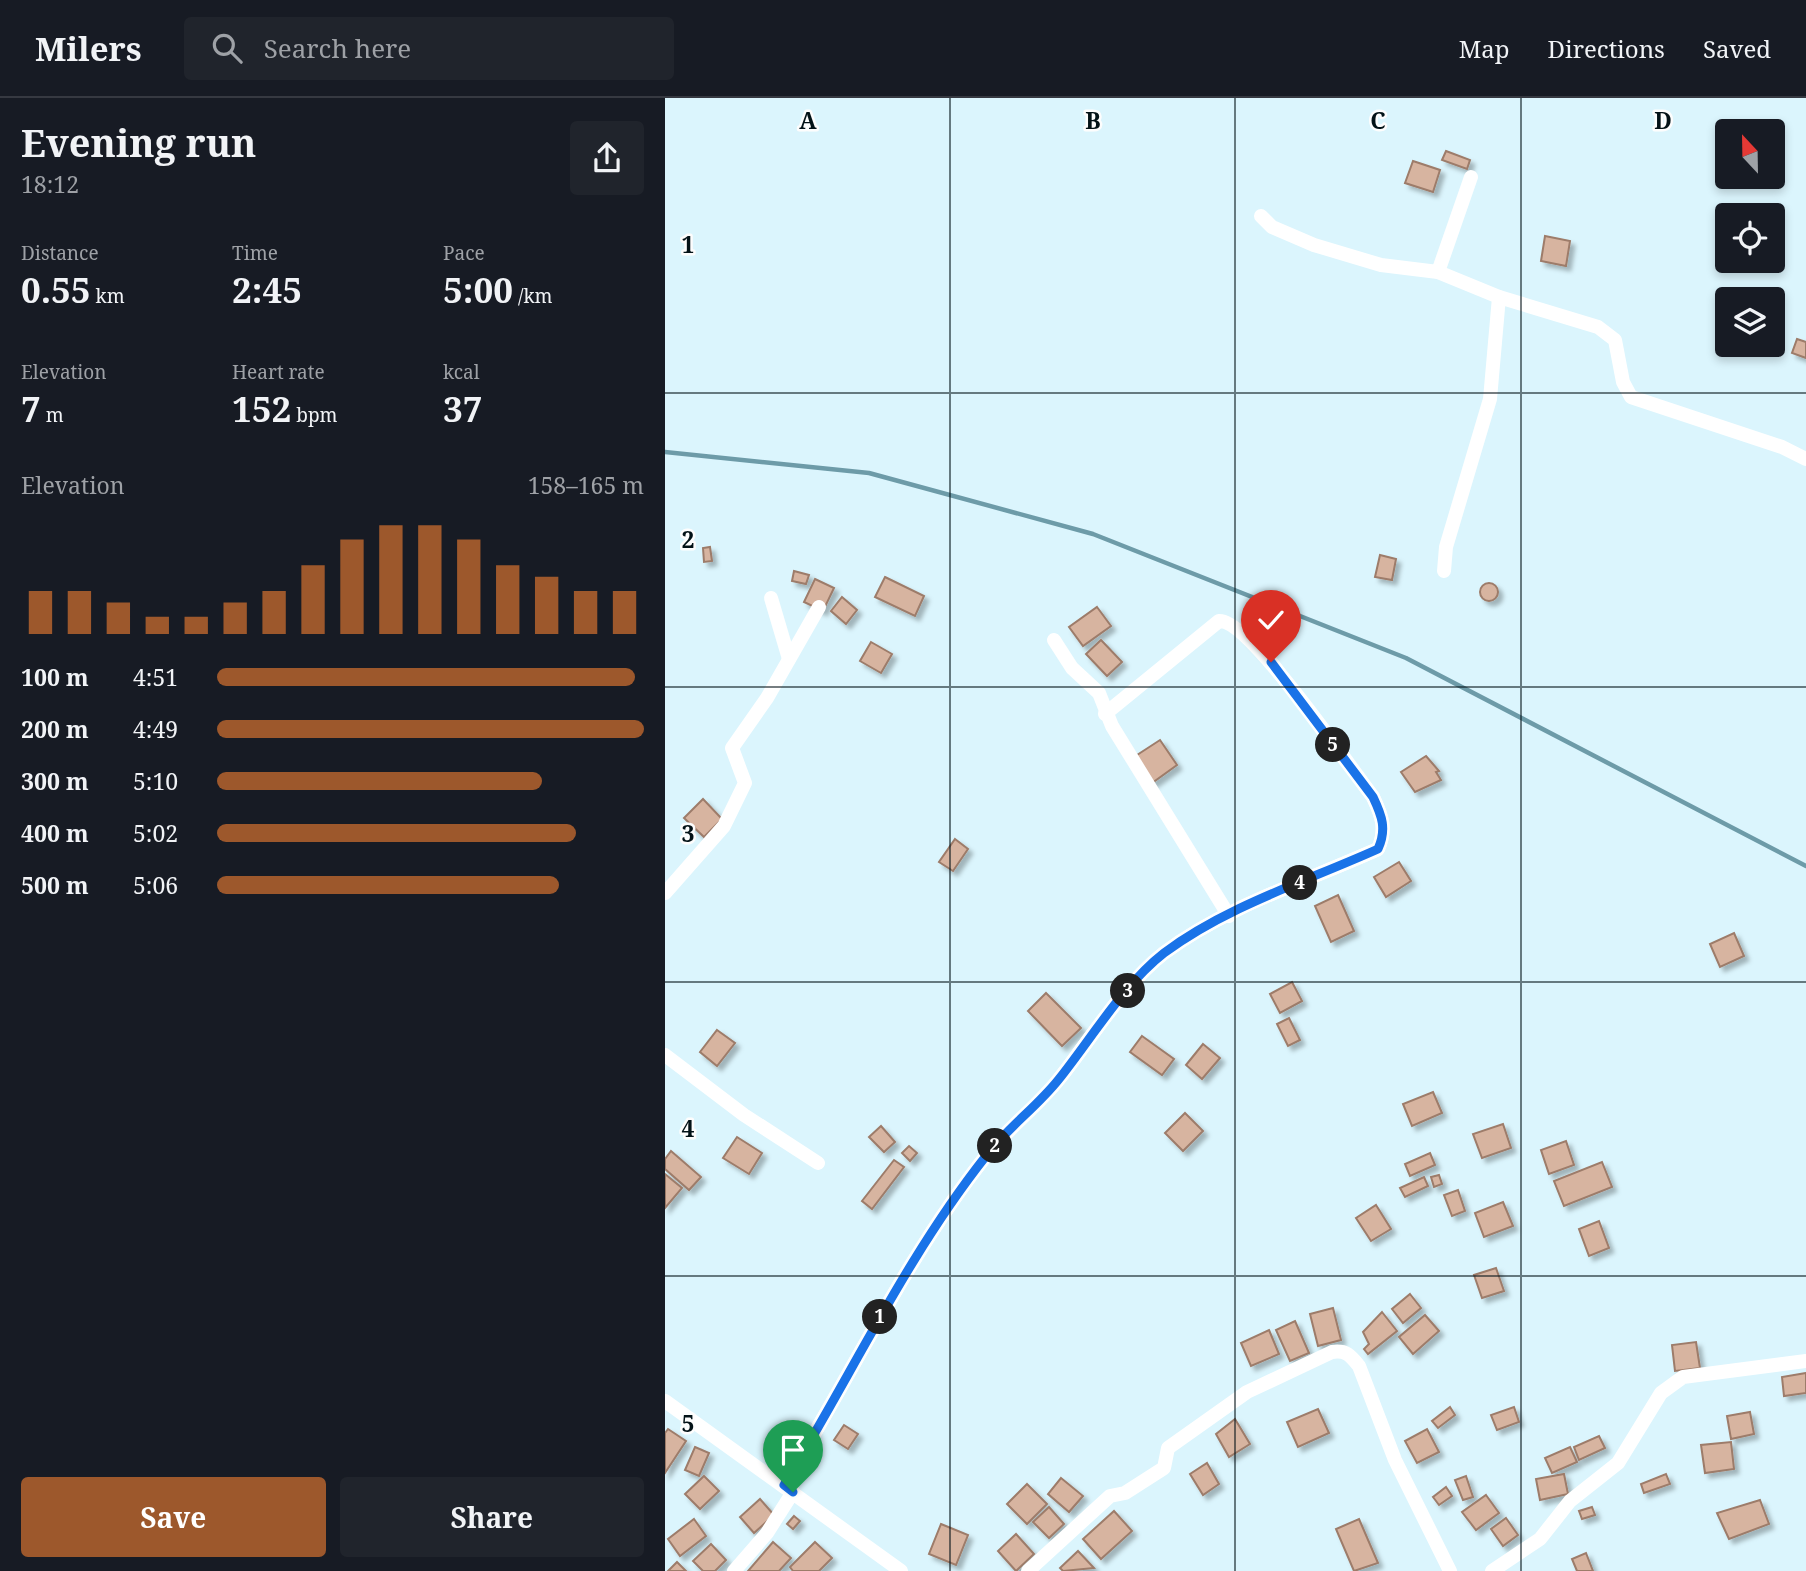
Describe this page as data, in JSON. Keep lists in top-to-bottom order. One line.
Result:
{"north":"top","page":{"header":"Milers","search":"Search here","nav":["Map","Directions","Saved"],"heading":["Evening run","18:12"],"stats":[["Distance","0.55 km"],["Time","2:45"],["Pace","5:00 /km"],["Elevation","7 m"],["Heart rate","152 bpm"],["kcal","37"]],"chart":["Elevation","158–165 m"],"list":[{"name":"100 m","note":"4:51"},{"name":"200 m","note":"4:49"},{"name":"300 m","note":"5:10"},{"name":"400 m","note":"5:02"},{"name":"500 m","note":"5:06"}],"pins":["5","4","3","2","1"],"buttons":["Save","Share"]},"grid":{"columns":["A","B","C","D"],"rows":["1","2","3","4","5"]}}
